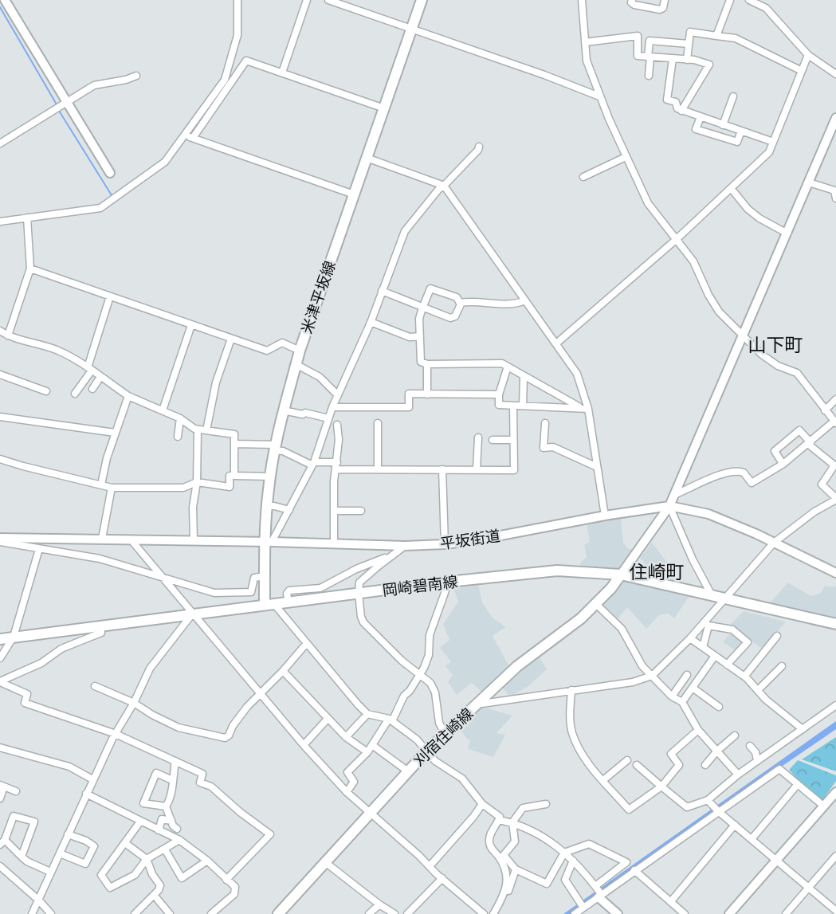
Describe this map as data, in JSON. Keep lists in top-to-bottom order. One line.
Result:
{"streets":{"main road":["米津平坂線","岡崎碧南線","刈宿住崎線"],"street":["平坂街道"]},"crossings":[["米津平坂線","平坂街道"],["米津平坂線","岡崎碧南線"],["岡崎碧南線","刈宿住崎線"]],"districts":["山下町","住崎町"]}
